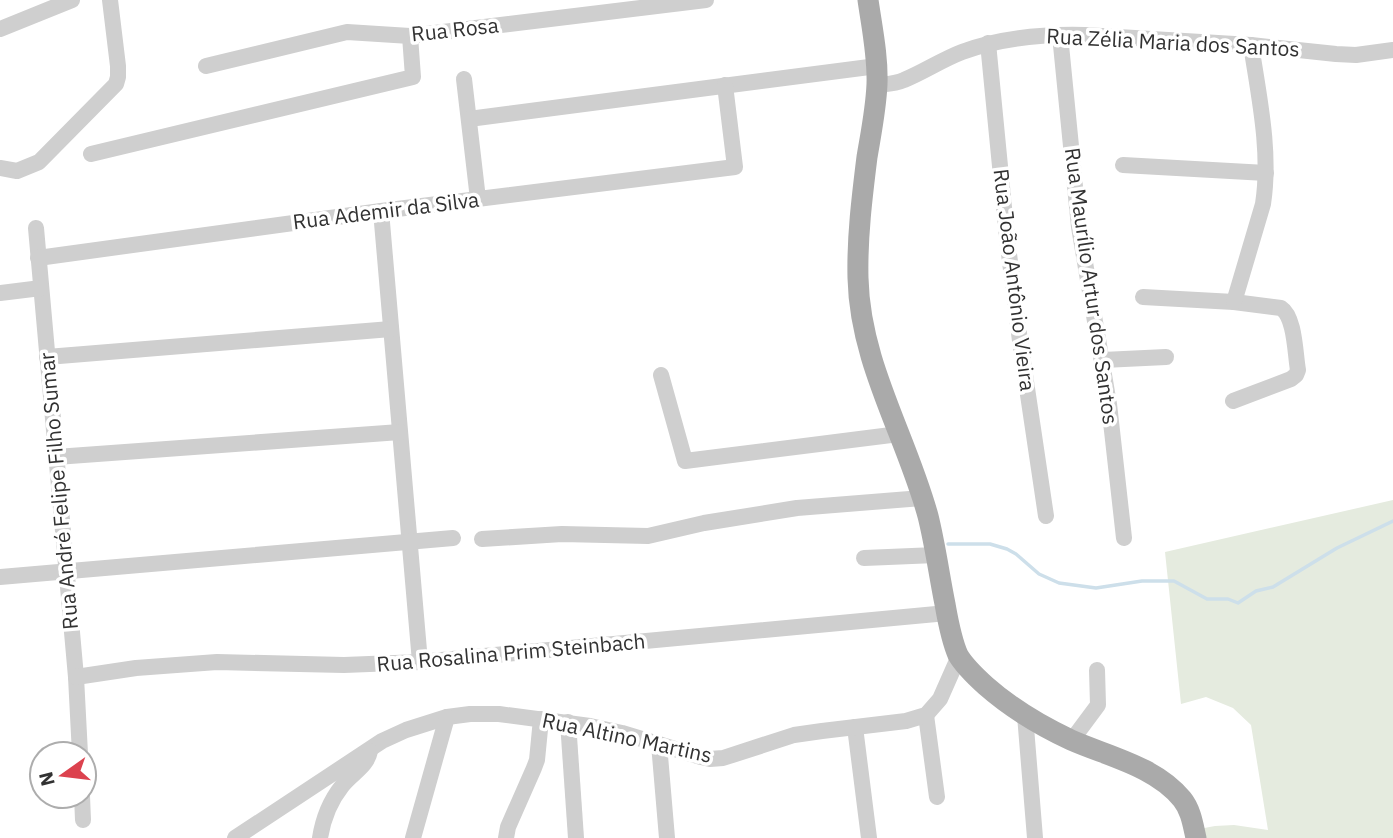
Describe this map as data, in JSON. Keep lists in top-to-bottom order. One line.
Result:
{"streets":{"street":["Rua Rosa","Rua Zélia Maria dos Santos","Rua Ademir da Silva","Rua João Antônio Vieira","Rua Maurílio Artur dos Santos","Rua André Felipe Filho Sumar","Rua Rosalina Prim Steinbach","Rua Altino Martins"]},"crossings":[["Rua Zélia Maria dos Santos","Rua Ademir da Silva"],["Rua Zélia Maria dos Santos","Rua João Antônio Vieira"],["Rua Zélia Maria dos Santos","Rua Maurílio Artur dos Santos"],["Rua Ademir da Silva","Rua André Felipe Filho Sumar"],["Rua André Felipe Filho Sumar","Rua Rosalina Prim Steinbach"]],"north":"left"}
